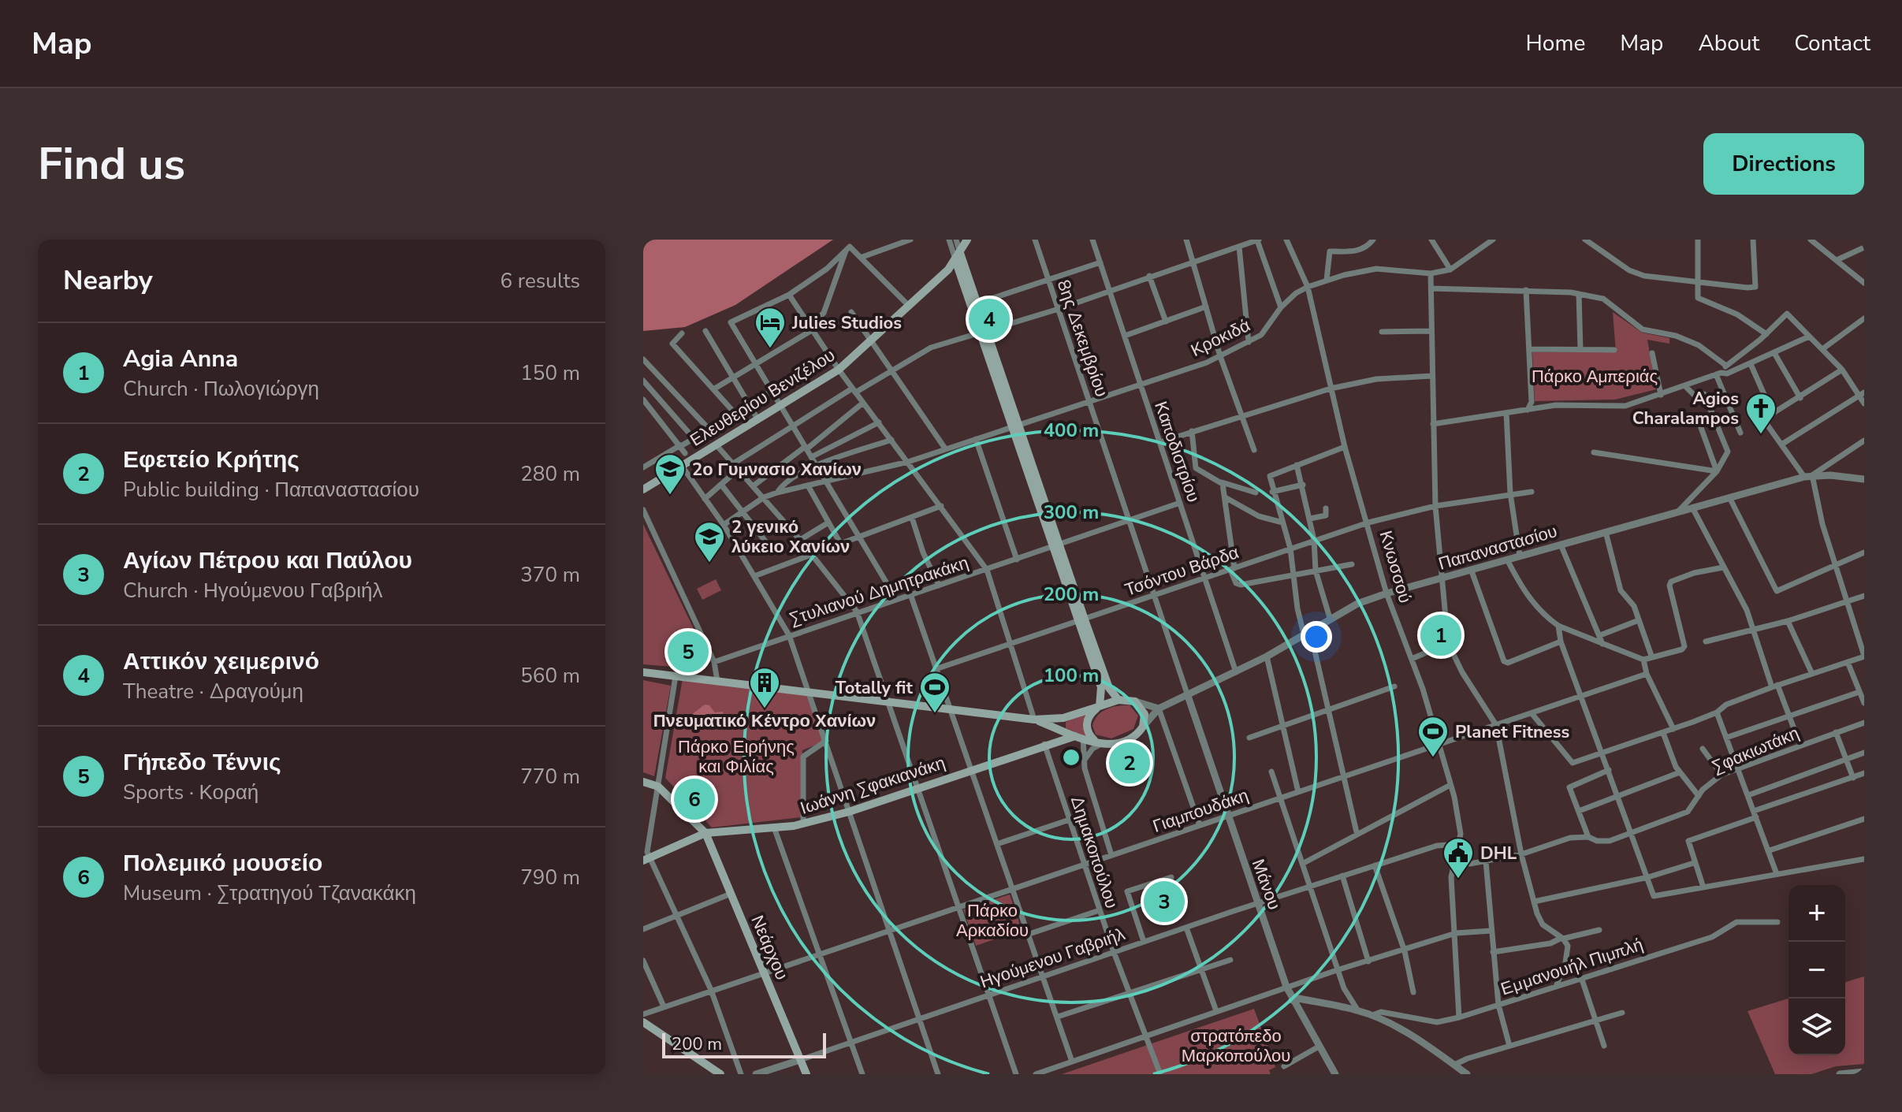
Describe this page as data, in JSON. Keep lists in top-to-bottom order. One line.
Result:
{"streets":{"main road":["Ελευθερίου Βενιζέλου","Ιωάννη Σφακιανάκη","Νεάρχου"],"street":["Κροκιδά","8ης Δεκεμβρίου","Καποδιστρίου","Παπαναστασίου","Κνωσσού","Τσόντου Βάρδα","Στυλιανού Δημητρακάκη","Σφακιωτάκη","Γιαμπουδάκη","Δημακοπούλου","Μάνου","Ηγούμενου Γαβριήλ","Εµµανουήλ Πιµπλή"]},"crossings":[["Κροκιδά","8ης Δεκεμβρίου"],["Κροκιδά","Καποδιστρίου"],["Κροκιδά","Κνωσσού"],["8ης Δεκεμβρίου","Παπαναστασίου"],["8ης Δεκεμβρίου","Τσόντου Βάρδα"],["8ης Δεκεμβρίου","Στυλιανού Δημητρακάκη"],["8ης Δεκεμβρίου","Μάνου"],["Καποδιστρίου","Παπαναστασίου"],["Καποδιστρίου","Τσόντου Βάρδα"],["Καποδιστρίου","Στυλιανού Δημητρακάκη"],["Παπαναστασίου","Κνωσσού"],["Παπαναστασίου","Μάνου"],["Κνωσσού","Τσόντου Βάρδα"],["Κνωσσού","Σφακιωτάκη"],["Κνωσσού","Γιαμπουδάκη"],["Κνωσσού","Ηγούμενου Γαβριήλ"],["Κνωσσού","Εµµανουήλ Πιµπλή"],["Σφακιωτάκη","Ηγούμενου Γαβριήλ"],["Ιωάννη Σφακιανάκη","Δημακοπούλου"],["Ιωάννη Σφακιανάκη","Νεάρχου"],["Γιαμπουδάκη","Δημακοπούλου"],["Γιαμπουδάκη","Μάνου"],["Γιαμπουδάκη","Νεάρχου"],["Δημακοπούλου","Ηγούμενου Γαβριήλ"],["Μάνου","Ηγούμενου Γαβριήλ"],["Νεάρχου","Ηγούμενου Γαβριήλ"]],"parks":["Πάρκο Αμπεριάς","Πάρκο Ειρήνης και Φιλίας","Πάρκο Αρκαδίου","στρατόπεδο Μαρκοπούλου"],"places":{"hotel":["Julies Studios"],"church":["Agios Charalampos"],"school or university":["2ο Γυμνασιο Χανίων","2 γενικό λύκειο Χανίων"],"building":["Πνευματικό Κέντρο Χανίων"],"sports":["Totally fit","Planet Fitness"],"public building":["DHL"]},"scale_bar":"200 m","page":{"header":"Map","nav":["Home","Map","About","Contact"],"buttons":"Directions","title":"Find us","heading":["Nearby","6 results"],"pins":["4","1","5","2","6","3"],"list":[{"mark":"1","name":"Agia Anna","note":"Church · Πωλογιώργη","value":"150 m"},{"mark":"2","name":"Εφετείο Κρήτης","note":"Public building · Παπαναστασίου","value":"280 m"},{"mark":"3","name":"Αγίων Πέτρου και Παύλου","note":"Church · Ηγούμενου Γαβριήλ","value":"370 m"},{"mark":"4","name":"Αττικόν χειμερινό","note":"Theatre · Δραγούμη","value":"560 m"},{"mark":"5","name":"Γήπεδο Τέννις","note":"Sports · Κοραή","value":"770 m"},{"mark":"6","name":"Πολεμικό μουσείο","note":"Museum · Στρατηγού Τζανακάκη","value":"790 m"}],"map_buttons":["+","−"],"scale":"200 m"},"rings":["400 m","300 m","200 m","100 m"]}
